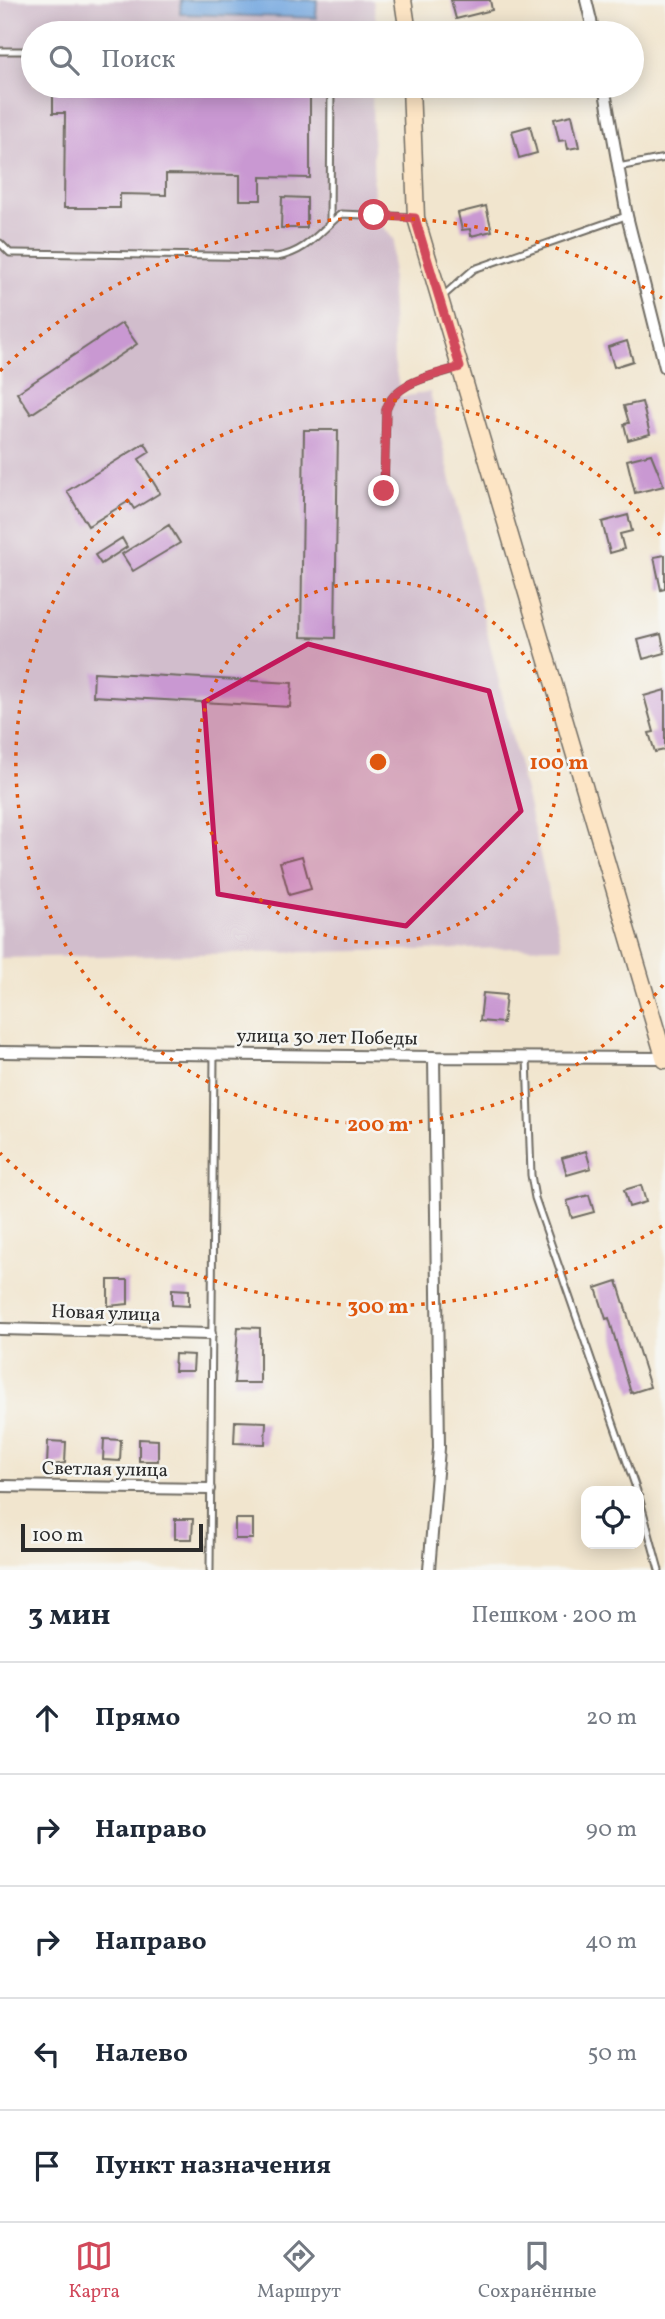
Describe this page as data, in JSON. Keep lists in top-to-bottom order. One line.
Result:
{"streets":{"street":["улица 30 лет Победы","Новая улица","Светлая улица"]},"scale_bar":"100 m","page":{"search":"Поиск","scale":"100 m","heading":["3 мин","Пешком · 200 m"],"list":[["Прямо","20 m"],["Направо","90 m"],["Направо","40 m"],["Налево","50 m"],"Пункт назначения"],"nav":["Карта","Маршрут","Сохранённые"]},"rings":["100 m","200 m","300 m"]}
